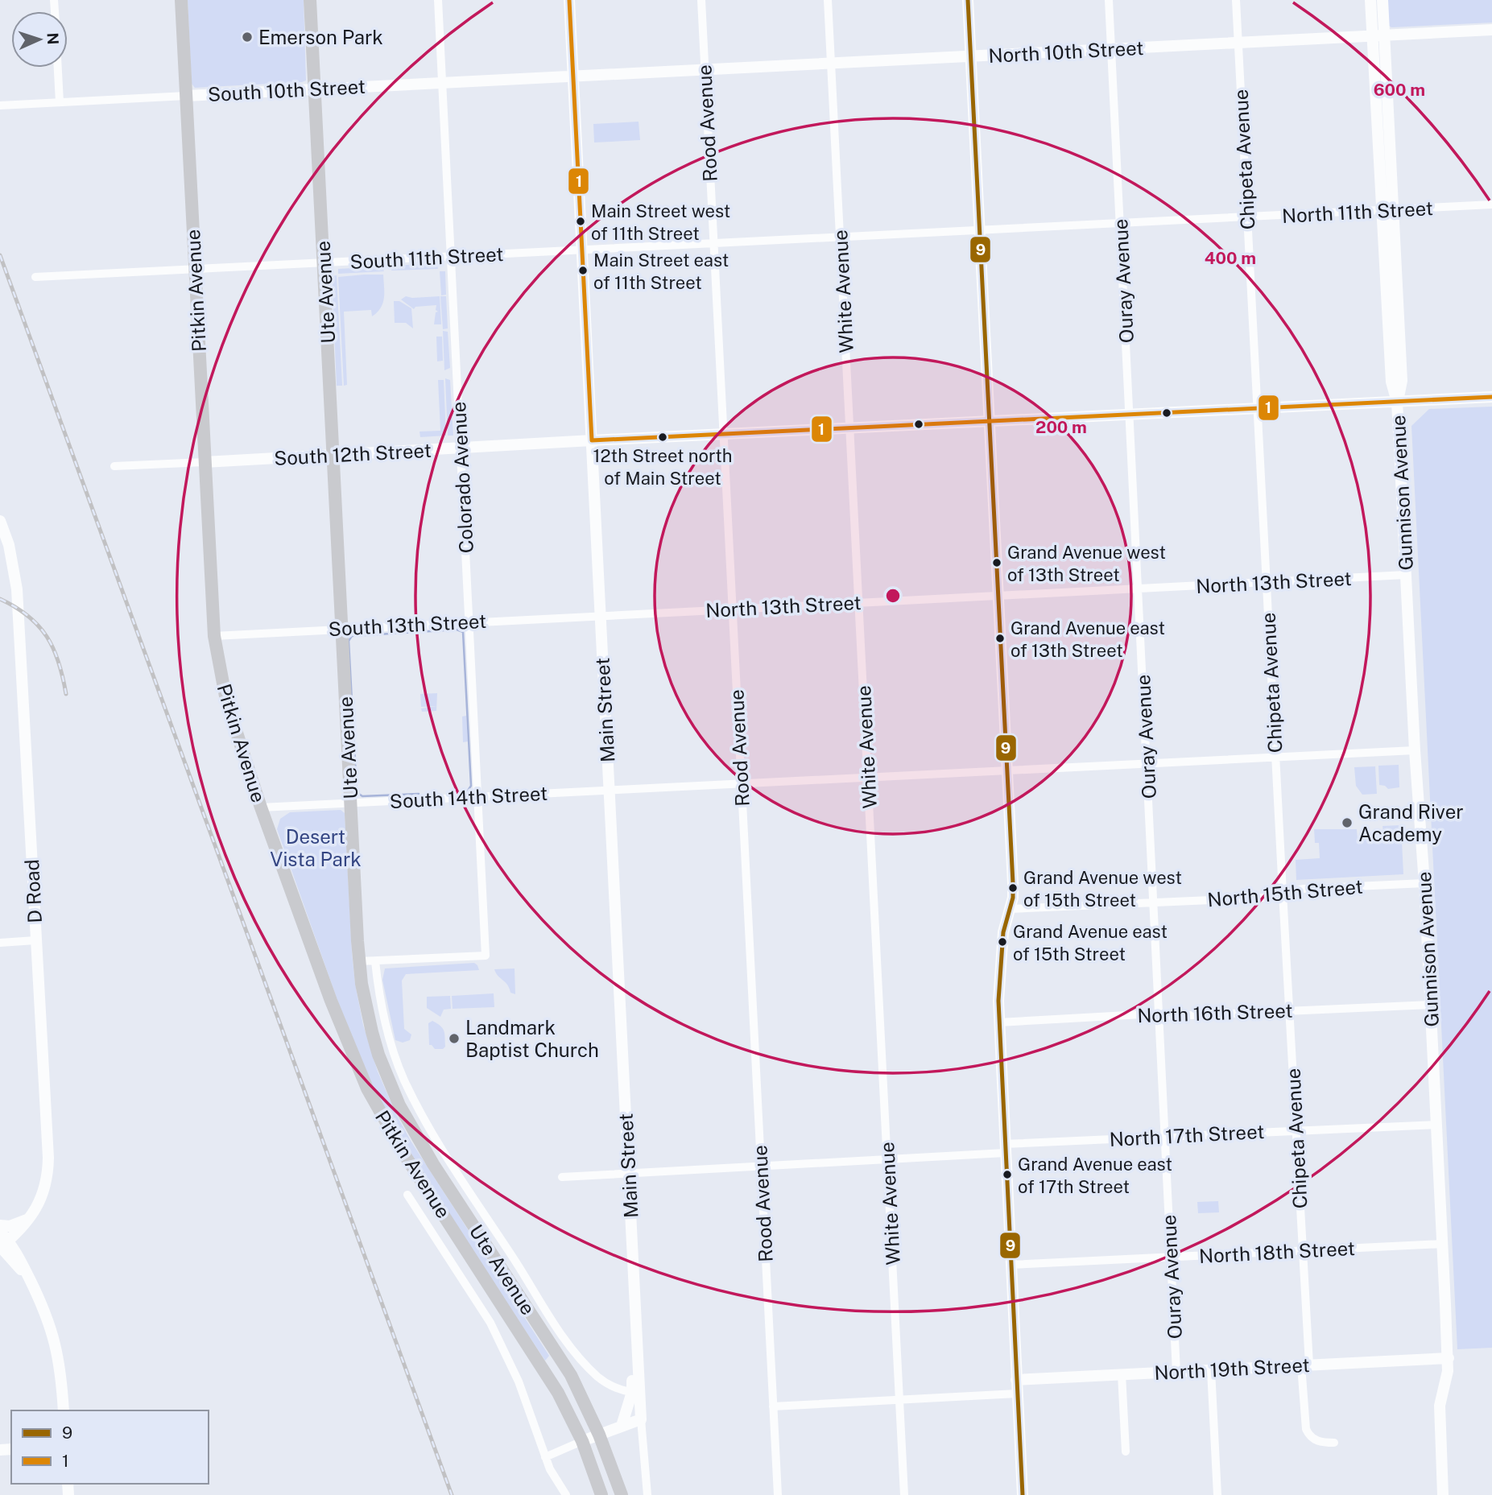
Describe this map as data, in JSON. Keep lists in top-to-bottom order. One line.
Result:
{"streets":{"main road":["Pitkin Avenue","Ute Avenue"],"street":["North 10th Street","South 10th Street","Rood Avenue","Chipeta Avenue","North 11th Street","South 11th Street","Ouray Avenue","White Avenue","South 12th Street","Colorado Avenue","Gunnison Avenue","North 13th Street","South 13th Street","Main Street","South 14th Street","D Road","North 15th Street","North 16th Street","North 17th Street","North 18th Street","North 19th Street"]},"crossings":[["North 10th Street","South 10th Street"],["North 10th Street","Rood Avenue"],["North 10th Street","Chipeta Avenue"],["North 10th Street","Ouray Avenue"],["North 10th Street","White Avenue"],["North 10th Street","Gunnison Avenue"],["North 10th Street","Main Street"],["South 10th Street","Pitkin Avenue"],["South 10th Street","Ute Avenue"],["South 10th Street","Colorado Avenue"],["South 10th Street","Main Street"],["Rood Avenue","North 11th Street"],["Rood Avenue","South 12th Street"],["Rood Avenue","North 13th Street"],["Rood Avenue","South 14th Street"],["Rood Avenue","North 17th Street"],["Chipeta Avenue","North 11th Street"],["Chipeta Avenue","South 12th Street"],["Chipeta Avenue","North 13th Street"],["Chipeta Avenue","South 14th Street"],["Chipeta Avenue","North 15th Street"],["Chipeta Avenue","North 16th Street"],["Chipeta Avenue","North 17th Street"],["Chipeta Avenue","North 18th Street"],["Chipeta Avenue","North 19th Street"],["North 11th Street","South 11th Street"],["North 11th Street","Ouray Avenue"],["North 11th Street","White Avenue"],["North 11th Street","Gunnison Avenue"],["North 11th Street","Main Street"],["South 11th Street","Pitkin Avenue"],["South 11th Street","Ute Avenue"],["South 11th Street","Colorado Avenue"],["South 11th Street","Main Street"],["Ouray Avenue","South 12th Street"],["Ouray Avenue","North 13th Street"],["Ouray Avenue","South 14th Street"],["Ouray Avenue","North 15th Street"],["Ouray Avenue","North 16th Street"],["Ouray Avenue","North 17th Street"],["Ouray Avenue","North 18th Street"],["Ouray Avenue","North 19th Street"],["Pitkin Avenue","South 12th Street"],["Pitkin Avenue","South 13th Street"],["Pitkin Avenue","South 14th Street"],["White Avenue","South 12th Street"],["White Avenue","North 13th Street"],["White Avenue","South 14th Street"],["White Avenue","North 17th Street"],["Ute Avenue","South 12th Street"],["Ute Avenue","South 13th Street"],["Ute Avenue","South 14th Street"],["South 12th Street","Colorado Avenue"],["South 12th Street","Gunnison Avenue"],["South 12th Street","Main Street"],["Colorado Avenue","South 13th Street"],["Colorado Avenue","South 14th Street"],["Gunnison Avenue","North 13th Street"],["Gunnison Avenue","South 14th Street"],["Gunnison Avenue","North 15th Street"],["Gunnison Avenue","North 16th Street"],["Gunnison Avenue","North 17th Street"],["Gunnison Avenue","North 18th Street"],["Gunnison Avenue","North 19th Street"],["North 13th Street","South 13th Street"],["North 13th Street","Main Street"],["South 13th Street","Main Street"],["Main Street","South 14th Street"],["Main Street","North 17th Street"]],"parks":["Desert Vista Park"],"places":["Emerson Park","Main Street west of 11th Street","Main Street east of 11th Street","12th Street north of Main Street","Grand Avenue west of 13th Street","Grand Avenue east of 13th Street","Grand River Academy","Grand Avenue west of 15th Street","Grand Avenue east of 15th Street","Landmark Baptist Church","Grand Avenue east of 17th Street"],"lines":["transit line 9","transit line 1"],"legend":["9","1"],"north":"right","rings":["600 m","400 m","200 m"]}
